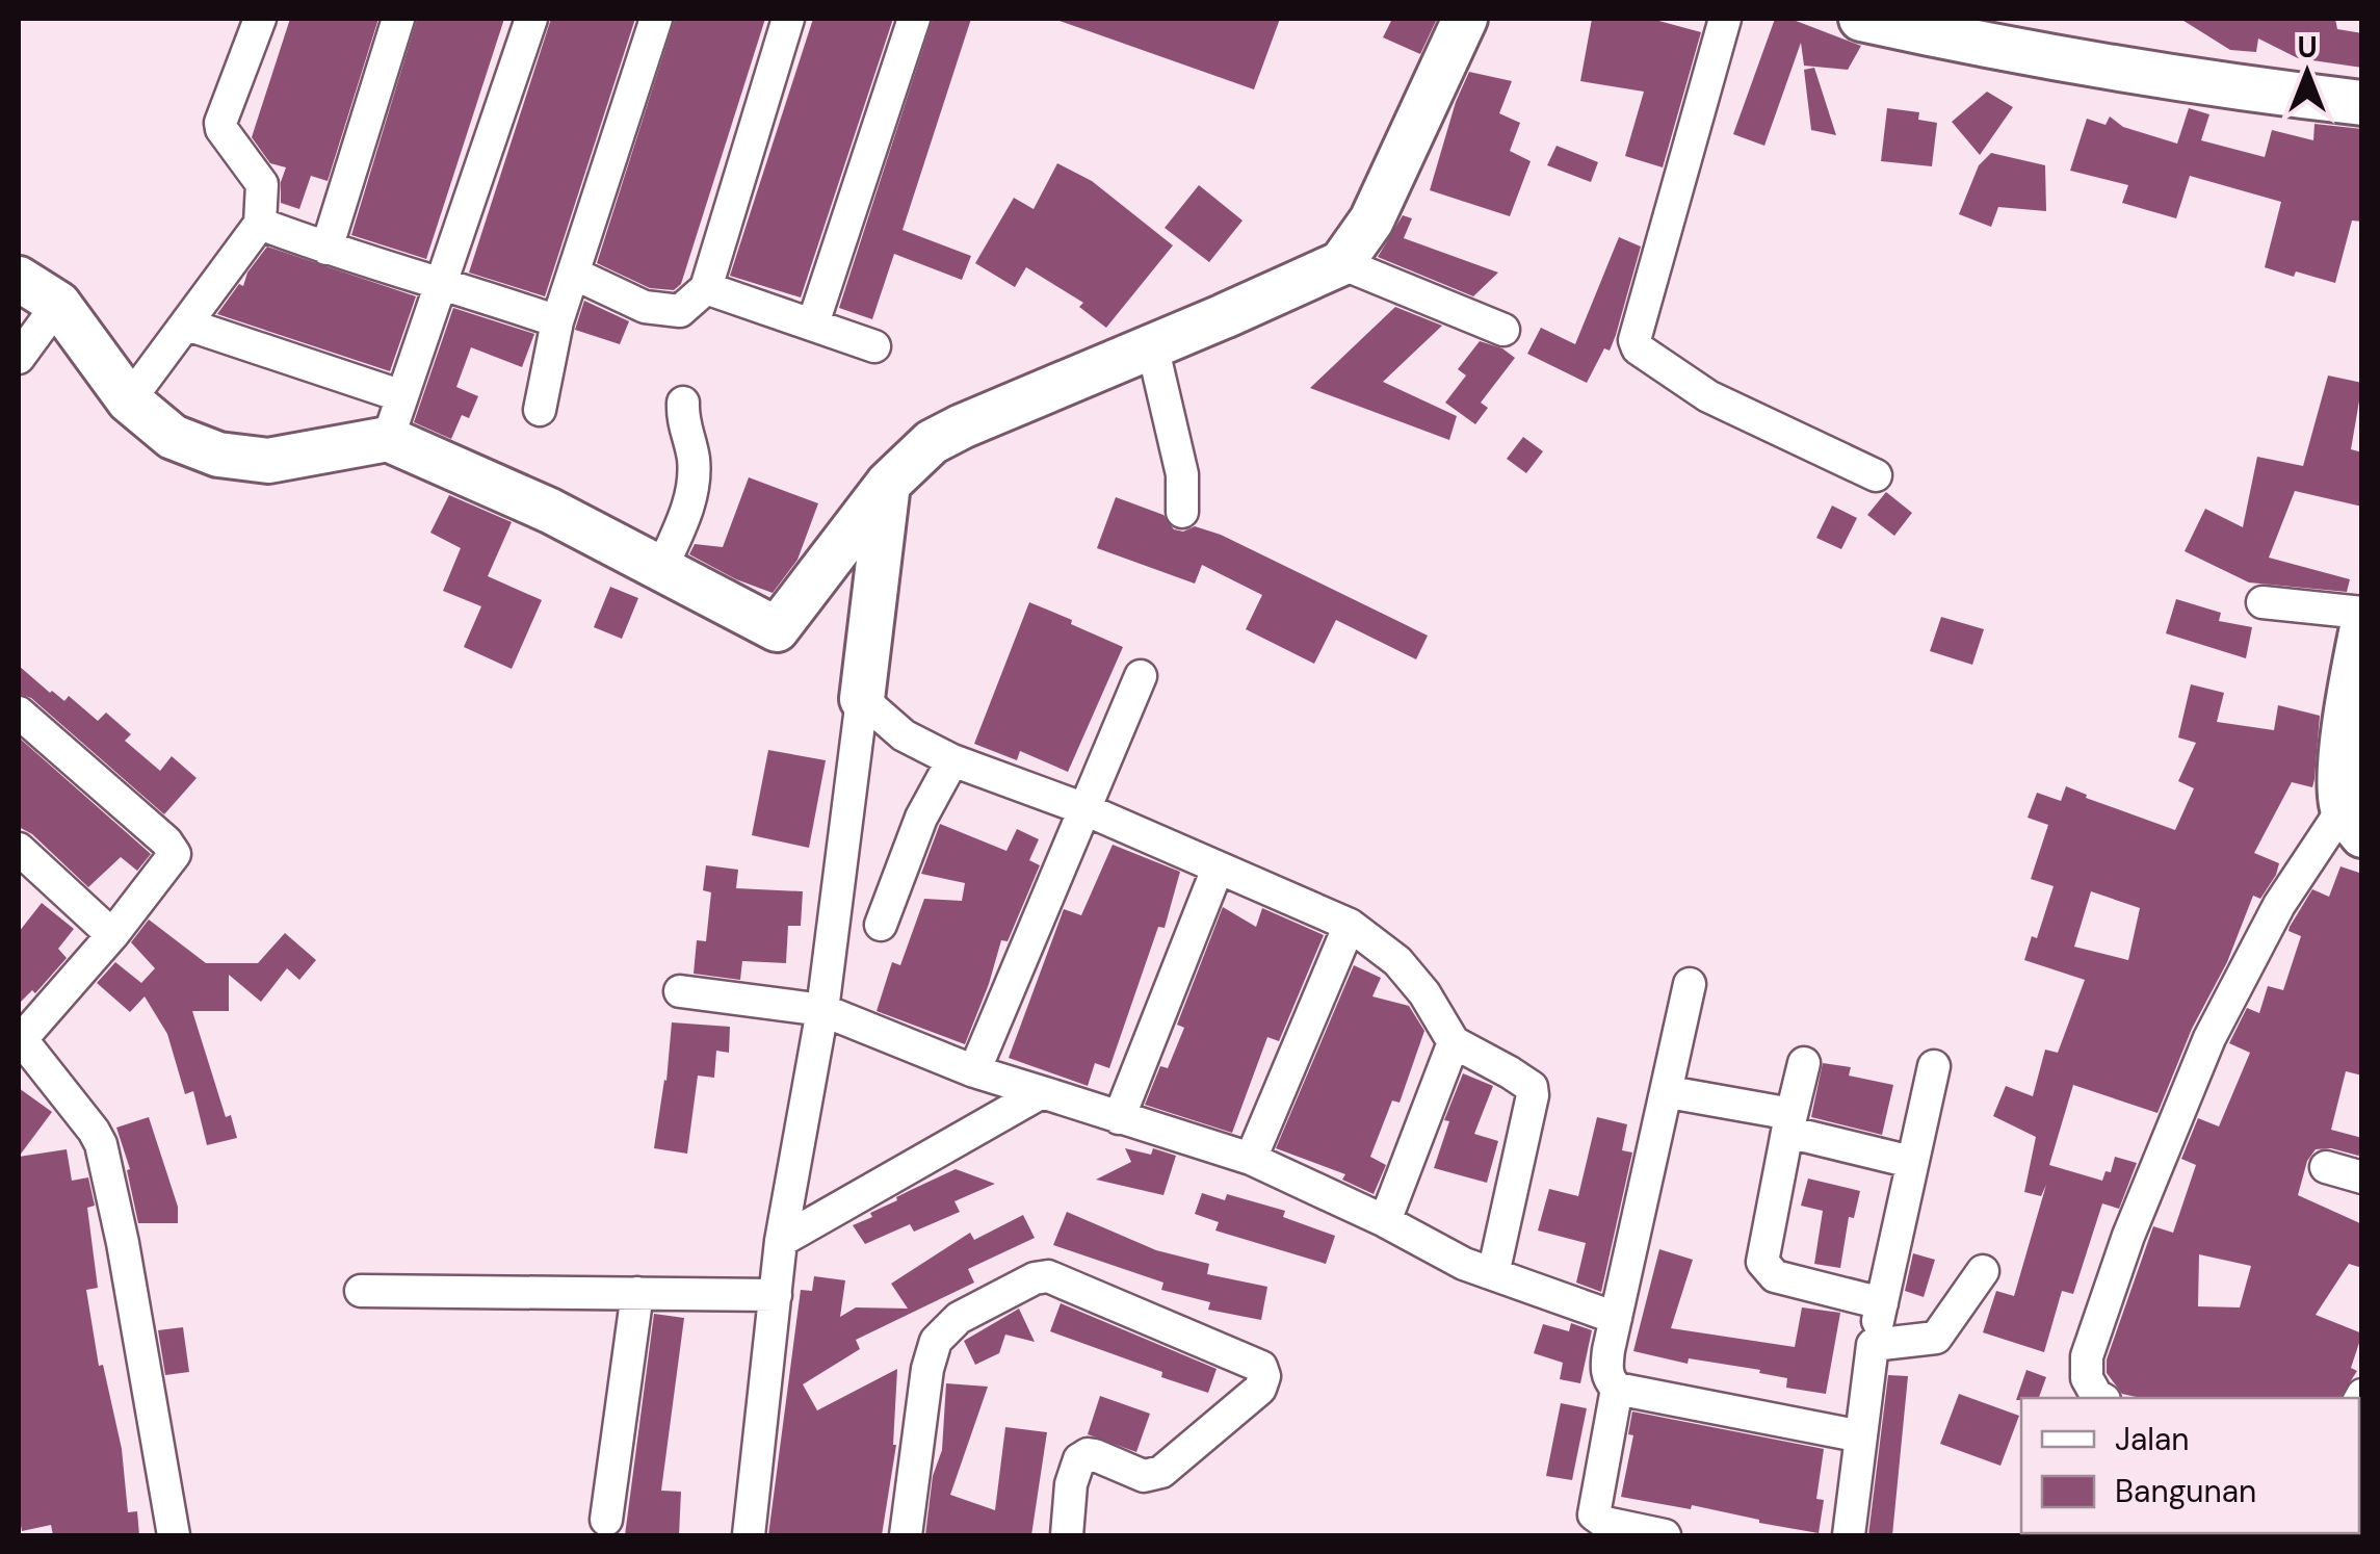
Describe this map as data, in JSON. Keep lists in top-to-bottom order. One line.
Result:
{"legend":["Jalan","Bangunan"],"north":"top"}
